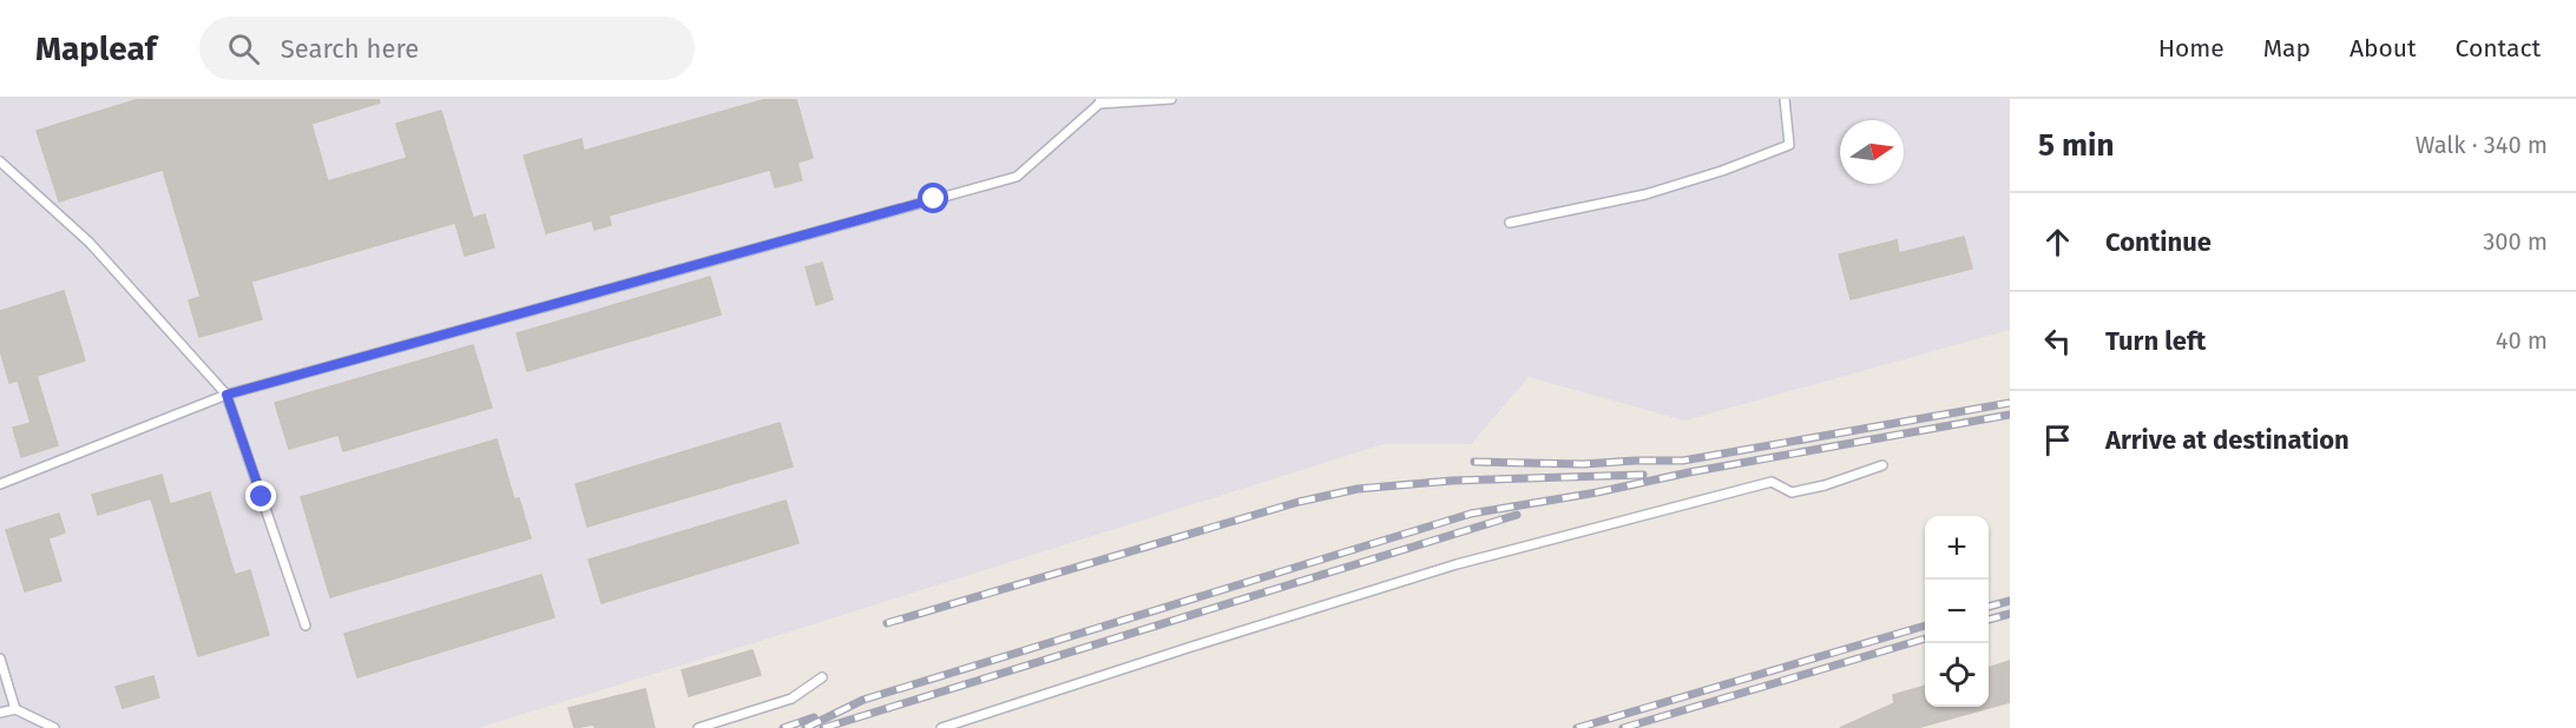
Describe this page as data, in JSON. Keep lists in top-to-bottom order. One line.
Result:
{"north":"right","page":{"header":"Mapleaf","search":"Search here","nav":["Home","Map","About","Contact"],"heading":["5 min","Walk · 340 m"],"list":[["Continue","300 m"],["Turn left","40 m"],"Arrive at destination"],"map_buttons":["+","−"]}}
